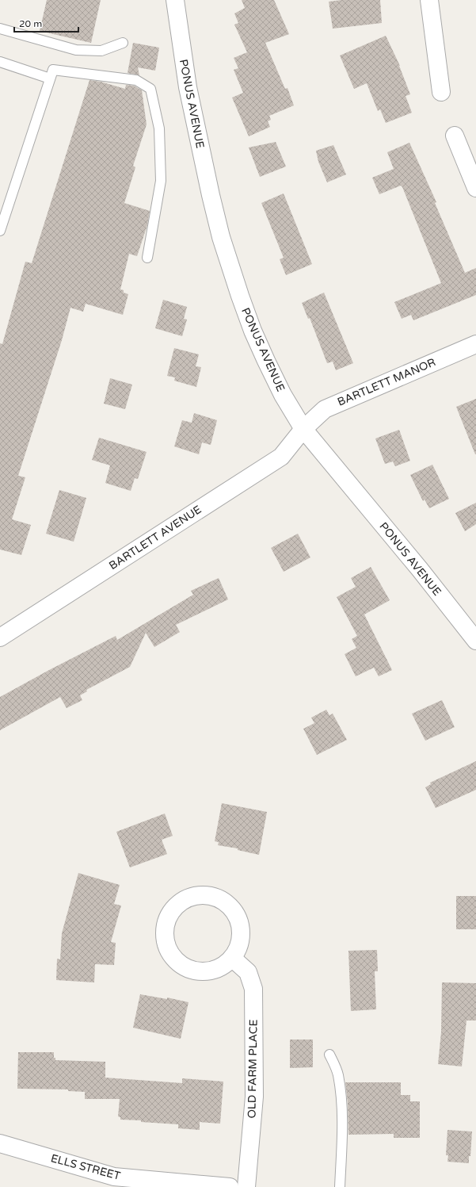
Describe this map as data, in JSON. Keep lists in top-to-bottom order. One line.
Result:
{"streets":{"street":["PONUS AVENUE","BARTLETT MANOR","BARTLETT AVENUE","OLD FARM PLACE","ELLS STREET"]},"crossings":[["PONUS AVENUE","BARTLETT MANOR"],["PONUS AVENUE","BARTLETT AVENUE"],["BARTLETT MANOR","BARTLETT AVENUE"]],"scale_bar":"20 m"}
